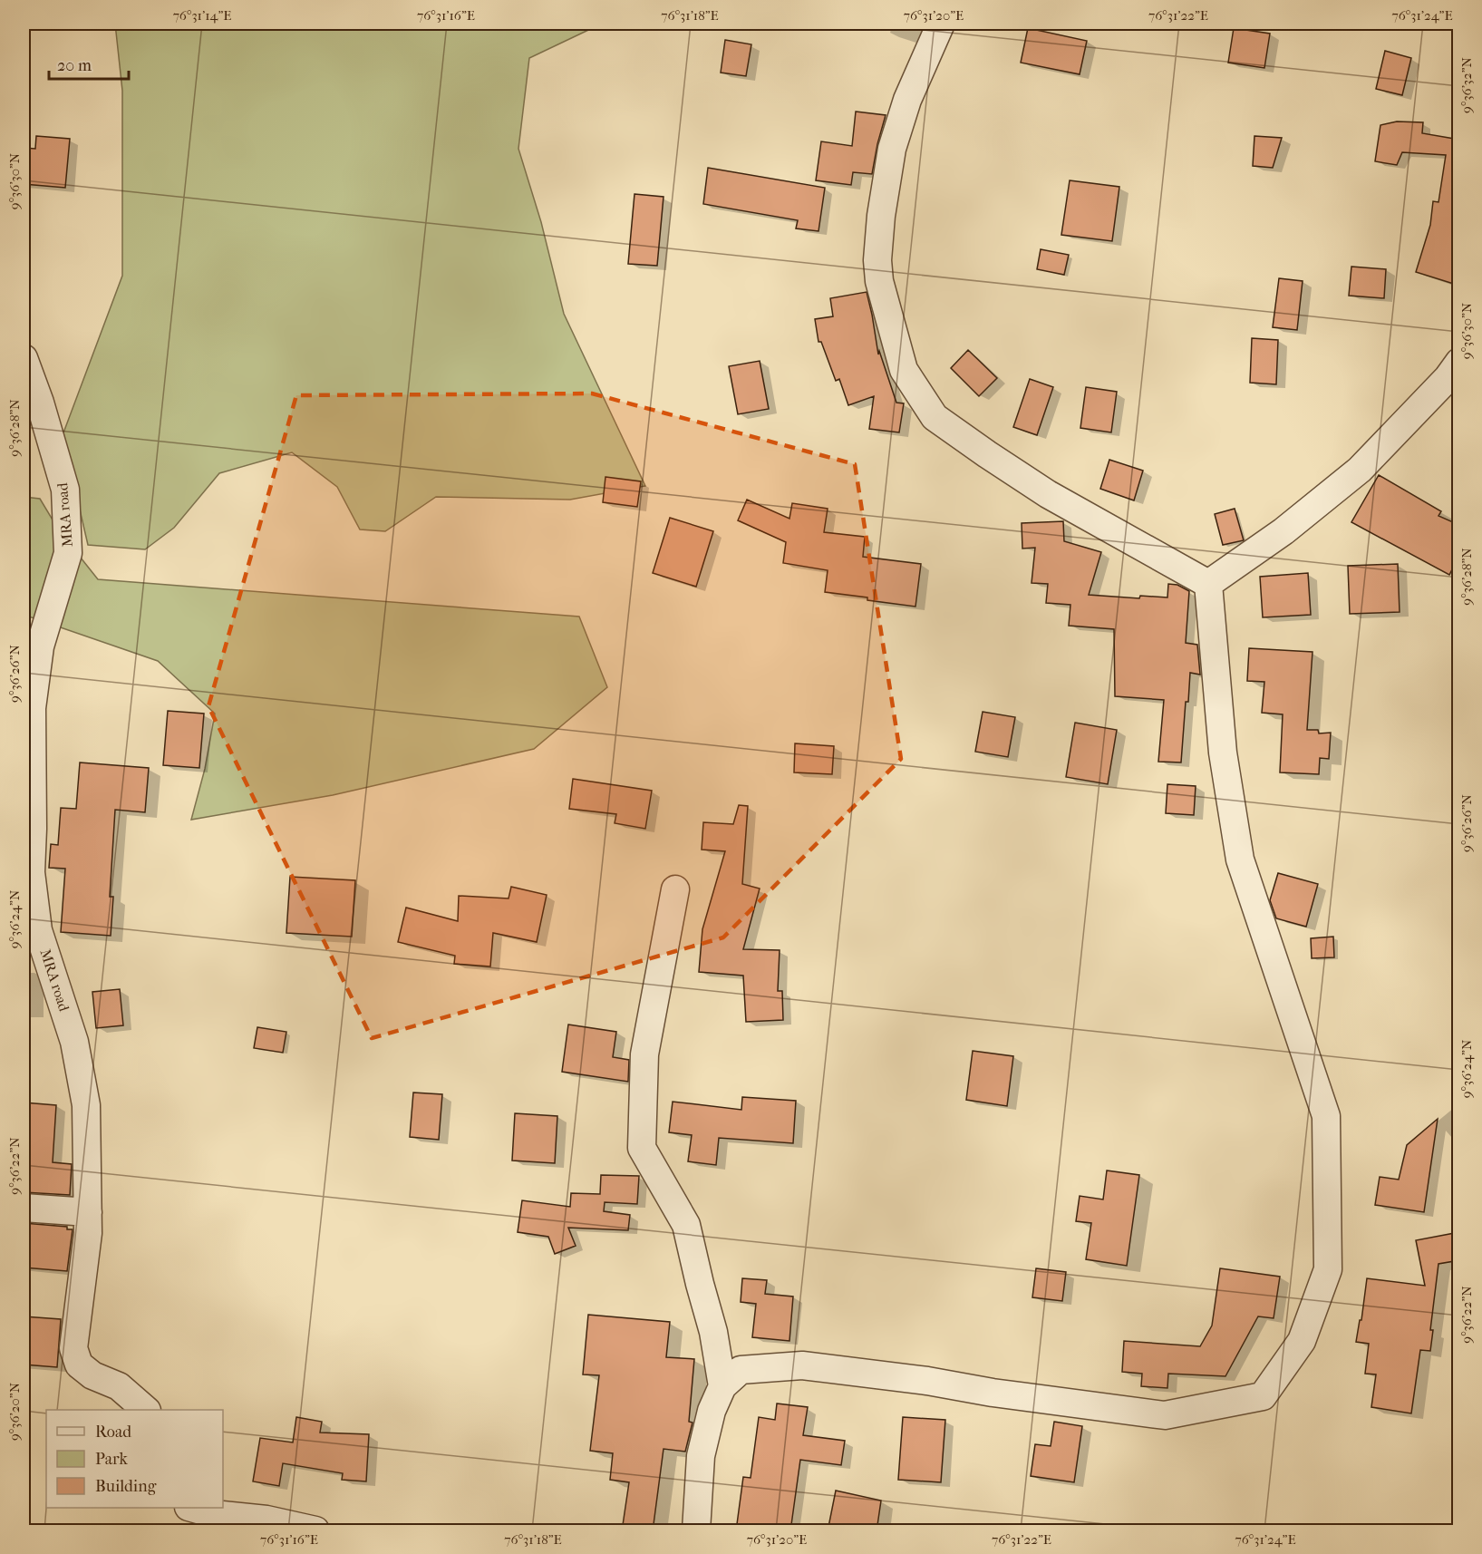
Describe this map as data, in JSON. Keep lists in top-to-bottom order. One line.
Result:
{"streets":{"street":["MRA road"]},"legend":["Road","Park","Building"],"scale_bar":"20 m","coordinates":["76°31'14\"E","76°31'16\"E","76°31'18\"E","76°31'20\"E","76°31'22\"E","76°31'24\"E","9°36'32\"N","9°36'30\"N","9°36'28\"N","9°36'26\"N","9°36'24\"N","9°36'22\"N","9°36'20\"N"]}
